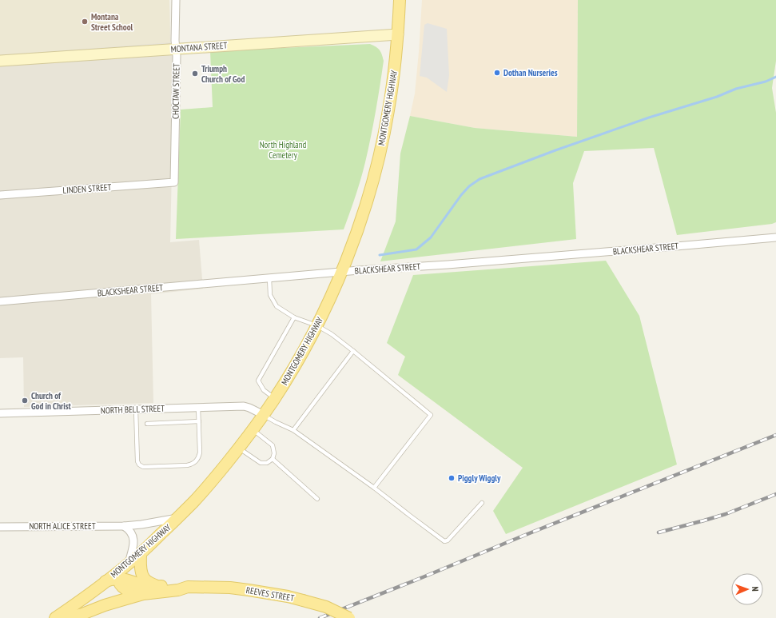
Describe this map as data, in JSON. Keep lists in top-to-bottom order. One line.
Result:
{"streets":{"main road":["MONTGOMERY HIGHWAY","REEVES STREET"],"street":["MONTANA STREET","CHOCTAW STREET","LINDEN STREET","BLACKSHEAR STREET","NORTH BELL STREET","NORTH ALICE STREET"]},"crossings":[["MONTANA STREET","CHOCTAW STREET"],["MONTANA STREET","MONTGOMERY HIGHWAY"],["CHOCTAW STREET","LINDEN STREET"],["MONTGOMERY HIGHWAY","BLACKSHEAR STREET"],["MONTGOMERY HIGHWAY","NORTH BELL STREET"],["MONTGOMERY HIGHWAY","NORTH ALICE STREET"],["MONTGOMERY HIGHWAY","REEVES STREET"]],"parks":["North Highland Cemetery"],"places":["Montana Street School","Dothan Nurseries","Triumph Church of God","Church of God in Christ","Piggly Wiggly"],"north":"right"}
